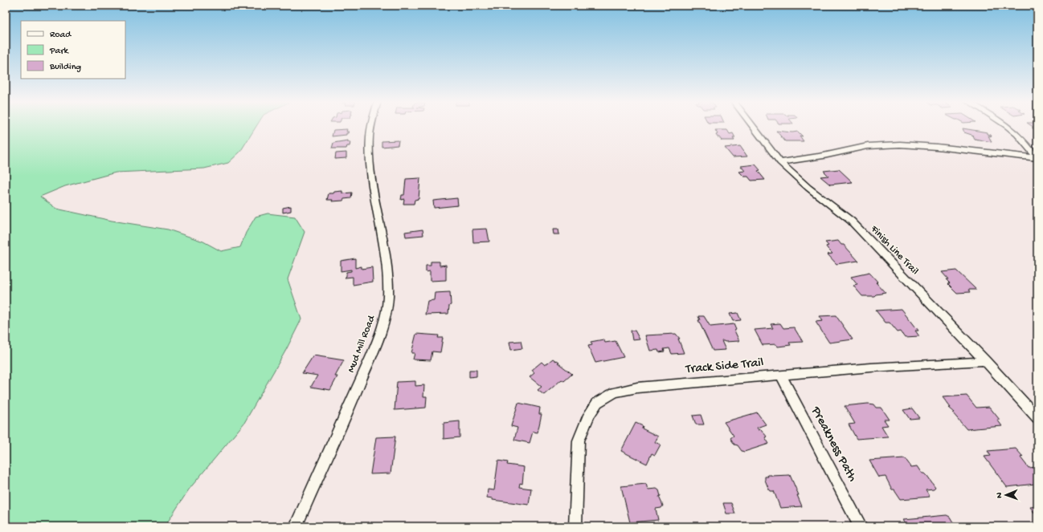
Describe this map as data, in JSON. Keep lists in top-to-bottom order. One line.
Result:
{"streets":{"street":["Finish Line Trail","Mud Mill Road","Track Side Trail","Preakness Path"]},"crossings":[["Finish Line Trail","Track Side Trail"],["Track Side Trail","Preakness Path"]],"legend":["Road","Park","Building"],"north":"left"}
